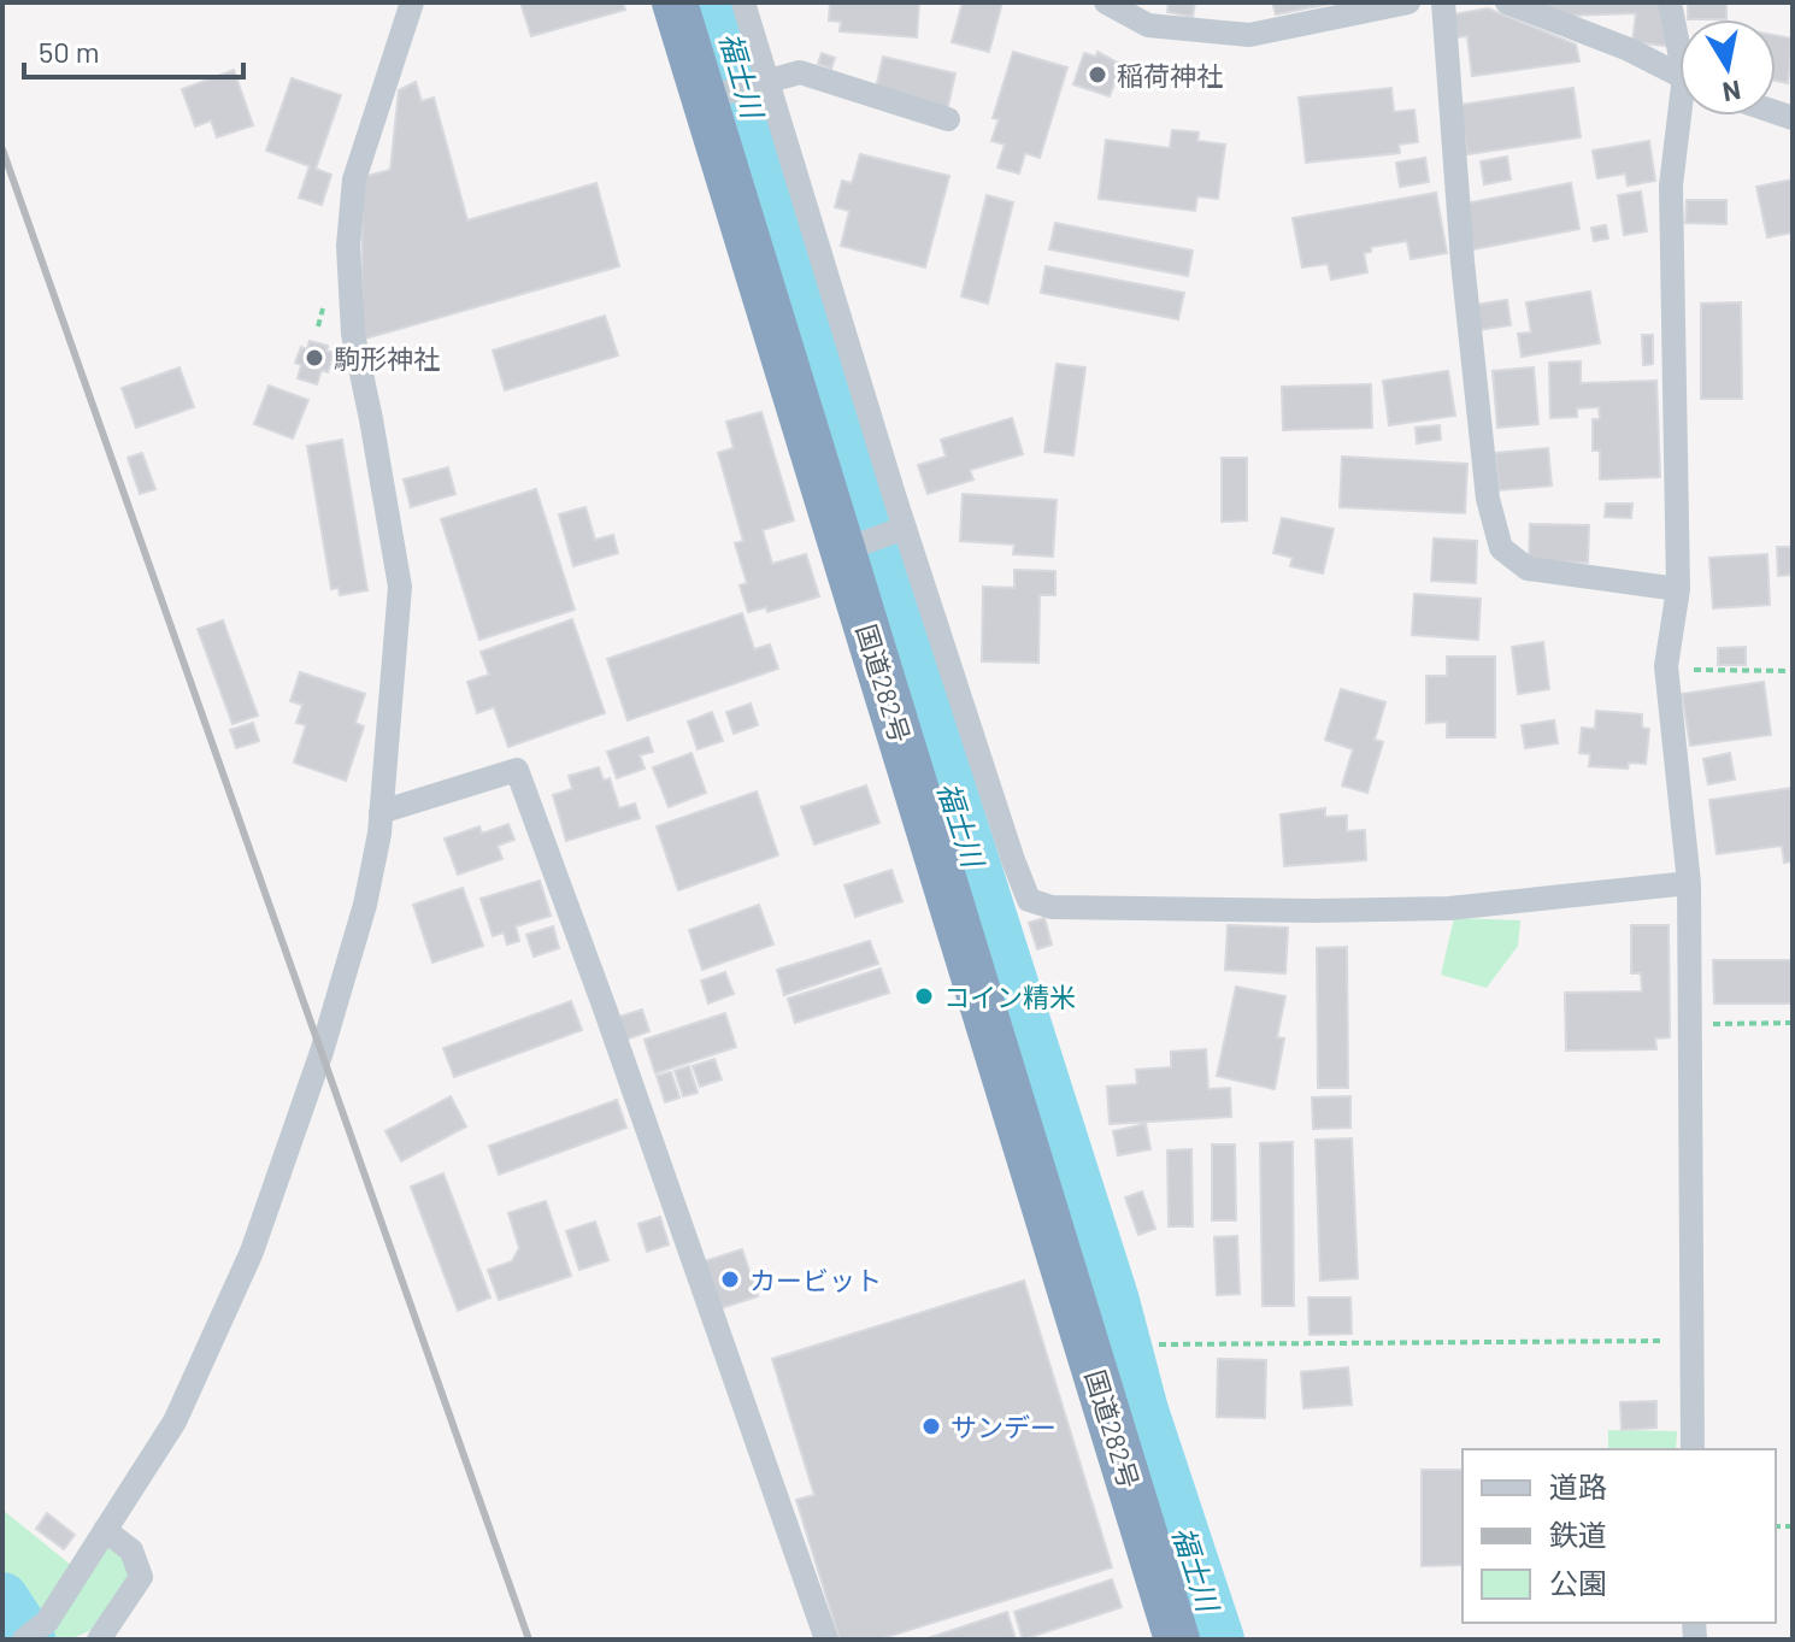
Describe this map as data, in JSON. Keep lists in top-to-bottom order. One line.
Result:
{"streets":{"highway":["国道282号"]},"water":["福士川"],"places":["稲荷神社","駒形神社","コイン精米","カービット","サンデー"],"legend":["道路","鉄道","公園"],"scale_bar":"50 m","north":"bottom"}
